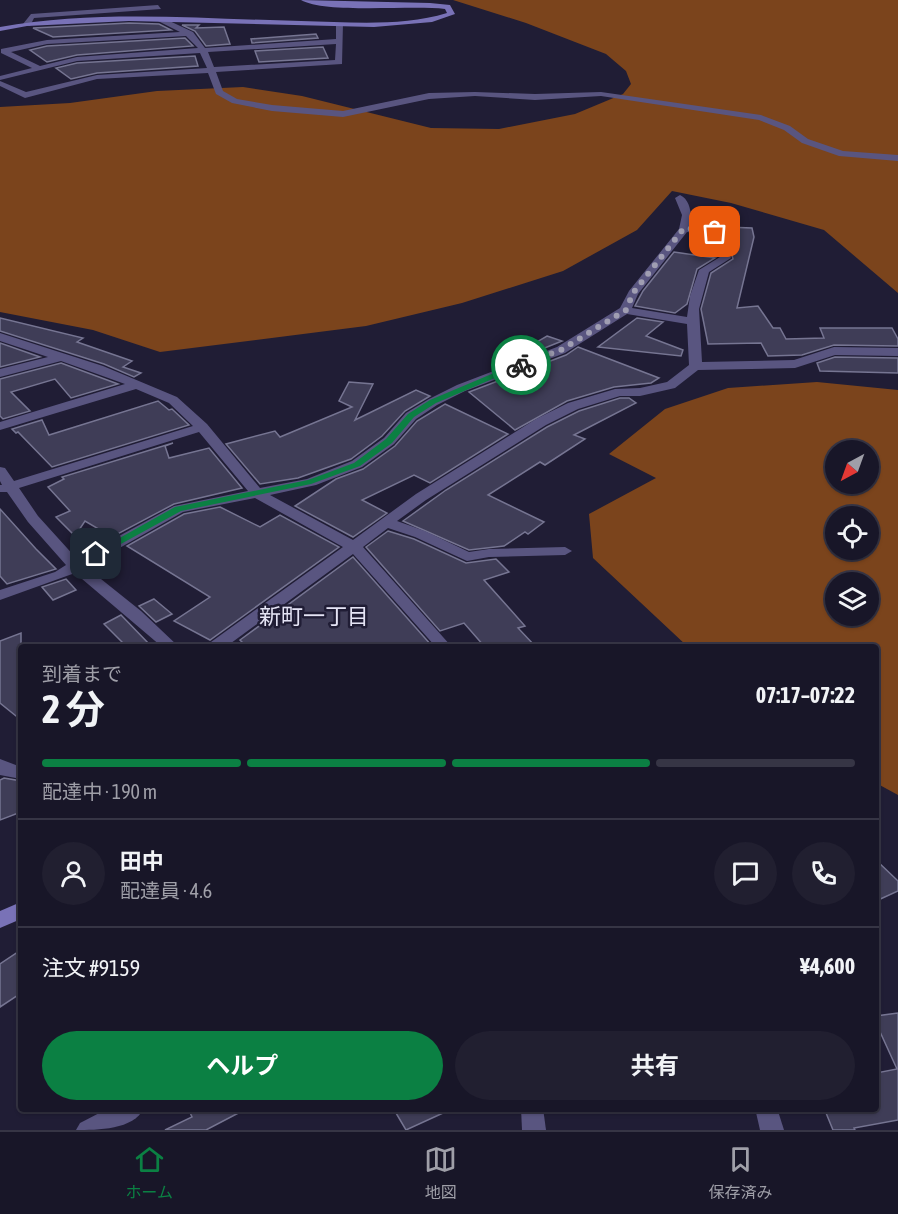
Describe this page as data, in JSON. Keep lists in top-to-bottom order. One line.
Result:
{"districts":["新町一丁目"],"north":"bottom left","page":{"heading":["2 分","到着まで","07:17–07:22"],"panel":["田中","配達員 · 4.6","注文 #9159","¥4,600"],"bar":"配達中 · 190 m","buttons":["ヘルプ","共有"],"tabs":["ホーム","地図","保存済み"]}}
